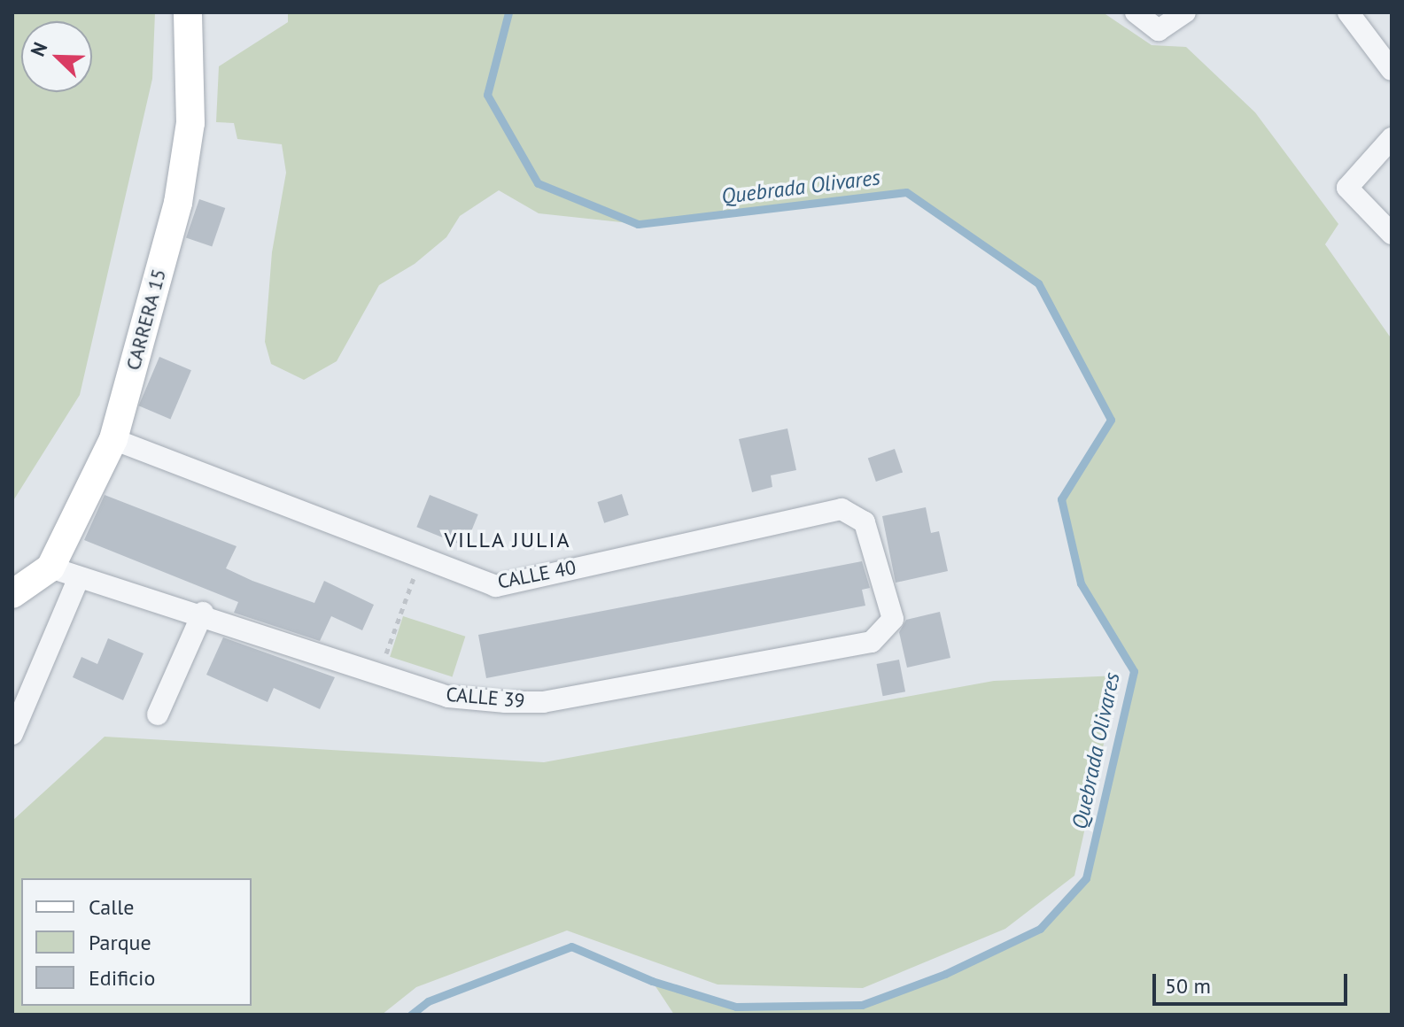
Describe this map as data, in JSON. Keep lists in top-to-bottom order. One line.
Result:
{"streets":{"main road":["CARRERA 15"],"street":["CALLE 40","CALLE 39"]},"crossings":[["CARRERA 15","CALLE 40"],["CARRERA 15","CALLE 39"],["CALLE 40","CALLE 39"]],"districts":["VILLA JULIA"],"water":["Quebrada Olivares"],"legend":["Calle","Parque","Edificio"],"scale_bar":"50 m","north":"top left"}
